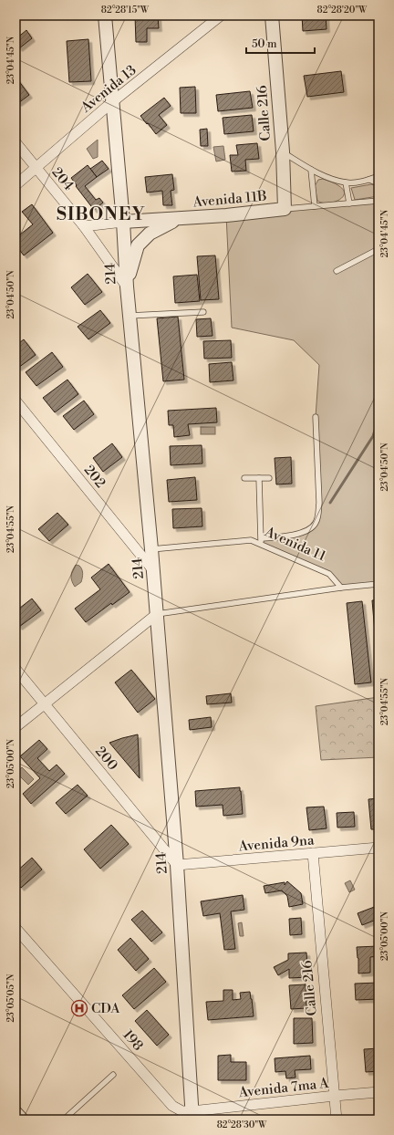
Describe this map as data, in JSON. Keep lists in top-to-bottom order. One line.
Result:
{"streets":{"street":["Avenida 13","Calle 216","204","Avenida 11B","214","202","200","Avenida 9na","198","Avenida 7ma A"],"lane":["Avenida 11"]},"crossings":[["Avenida 13","204"],["Avenida 13","214"],["Calle 216","Avenida 11B"],["Calle 216","Avenida 9na"],["Calle 216","Avenida 7ma A"],["204","Avenida 11B"],["204","214"],["Avenida 11B","214"],["214","202"],["214","Avenida 11"],["214","200"],["214","Avenida 9na"],["214","198"],["214","Avenida 7ma A"],["200","Avenida 9na"],["198","Avenida 7ma A"]],"districts":["SIBONEY"],"places":{"hospital":["CDA"]},"scale_bar":"50 m","coordinates":["82°28'15\"W","82°28'20\"W","23°04'45\"N","23°04'50\"N","23°04'55\"N","23°05'00\"N","23°05'05\"N","82°28'30\"W"]}
